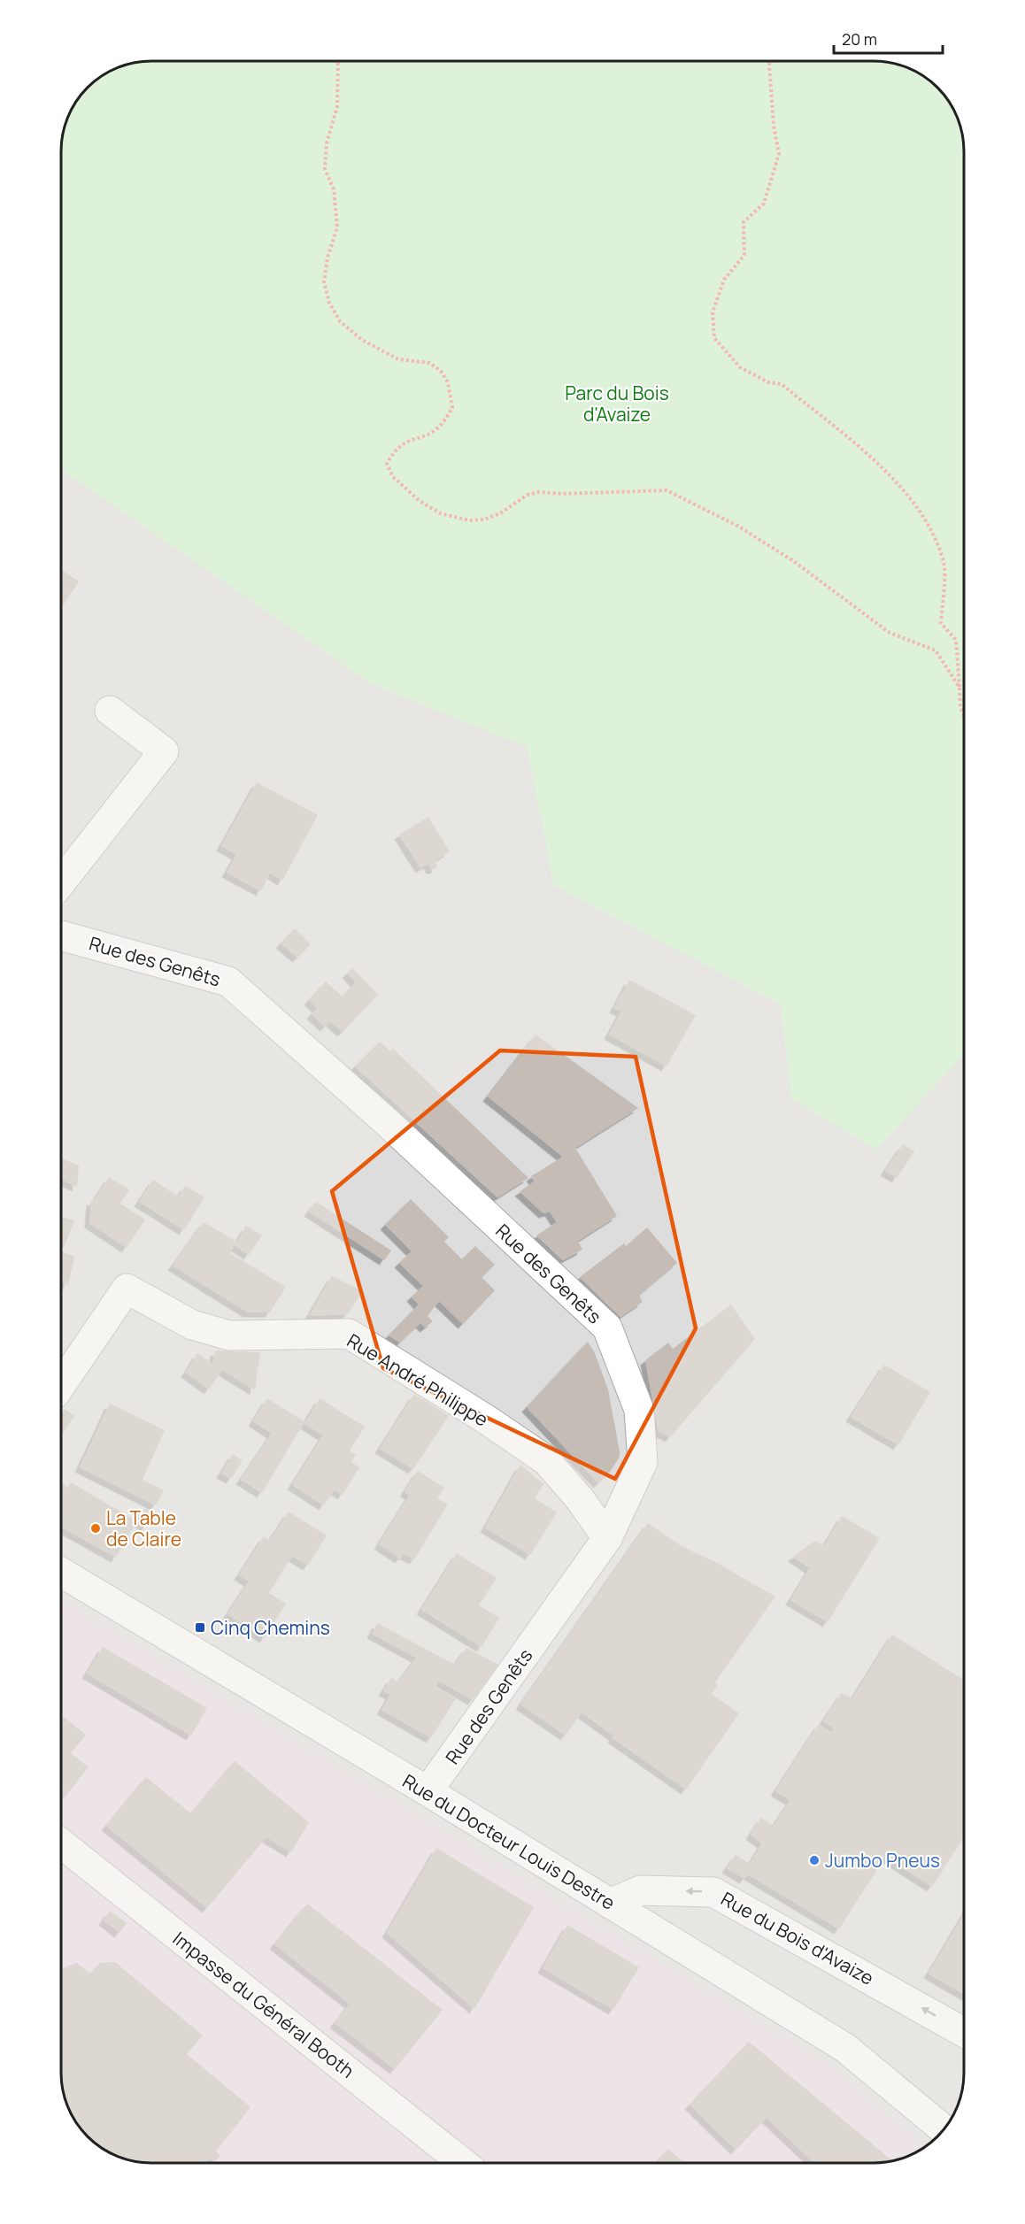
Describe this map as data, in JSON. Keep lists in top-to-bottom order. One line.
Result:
{"streets":{"street":["Rue des Genêts","Rue André Philippe","Rue du Docteur Louis Destre","Rue du Bois d'Avaize","Impasse du Général Booth"]},"crossings":[["Rue des Genêts","Rue André Philippe"],["Rue des Genêts","Rue du Docteur Louis Destre"],["Rue du Docteur Louis Destre","Rue du Bois d'Avaize"]],"one_way":["Rue du Bois d'Avaize"],"parks":["Parc du Bois d'Avaize"],"places":{"other":["La Table de Claire","Jumbo Pneus"],"transit":["Cinq Chemins"]},"scale_bar":"20 m"}
